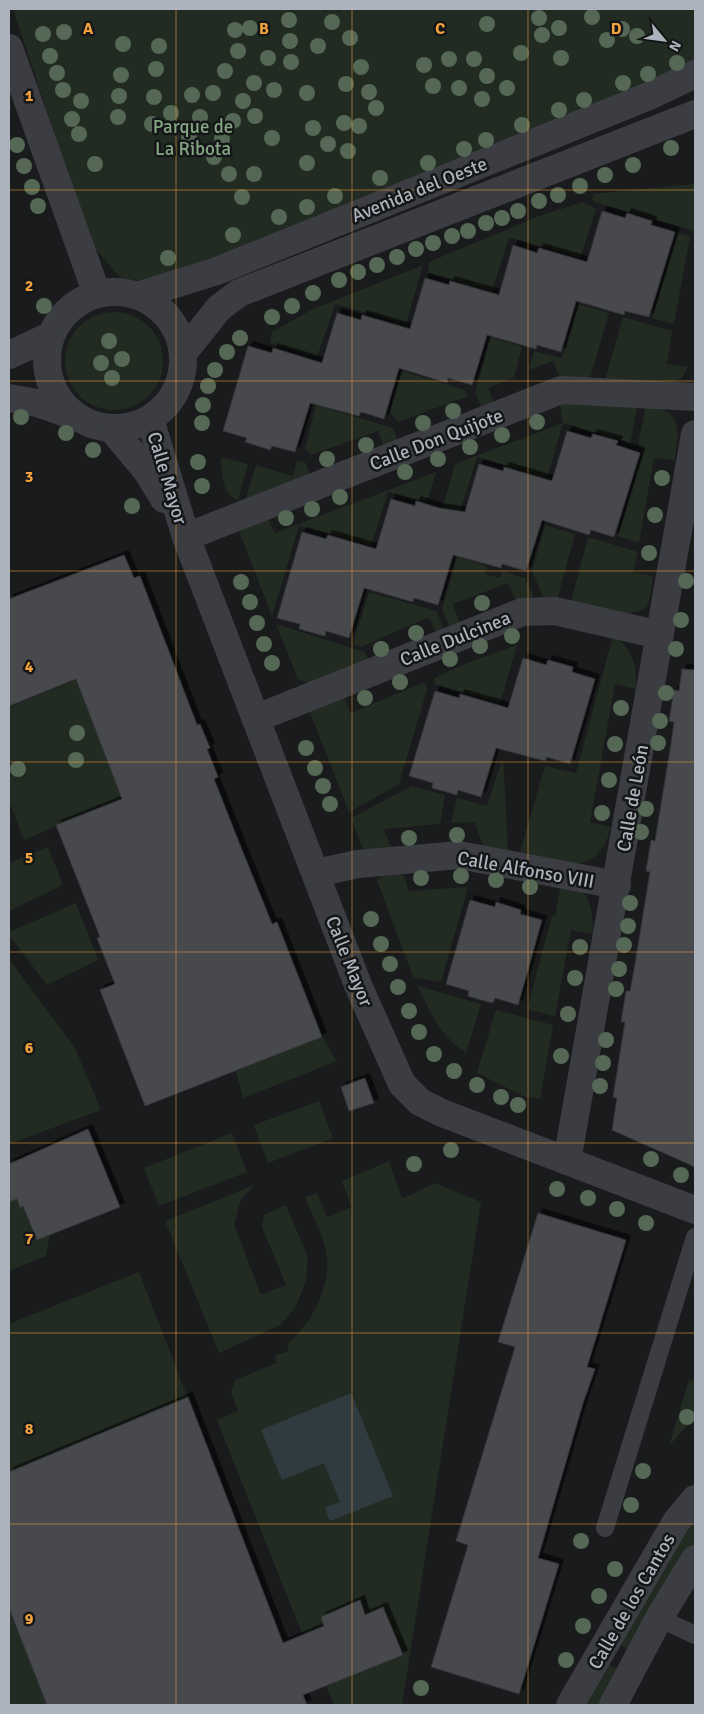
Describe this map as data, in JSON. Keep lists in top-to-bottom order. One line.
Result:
{"streets":{"street":["Avenida del Oeste","Calle Don Quijote","Calle Mayor","Calle Dulcinea","Calle de León","Calle Alfonso VIII","Calle de los Cantos"]},"crossings":[["Avenida del Oeste","Calle Mayor"],["Calle Don Quijote","Calle Mayor"],["Calle Mayor","Calle Dulcinea"],["Calle Mayor","Calle de León"],["Calle Mayor","Calle Alfonso VIII"],["Calle Dulcinea","Calle de León"],["Calle de León","Calle Alfonso VIII"]],"parks":["Parque de La Ribota"],"north":"bottom right","grid":{"columns":["A","B","C","D"],"rows":["1","2","3","4","5","6","7","8","9"]}}
